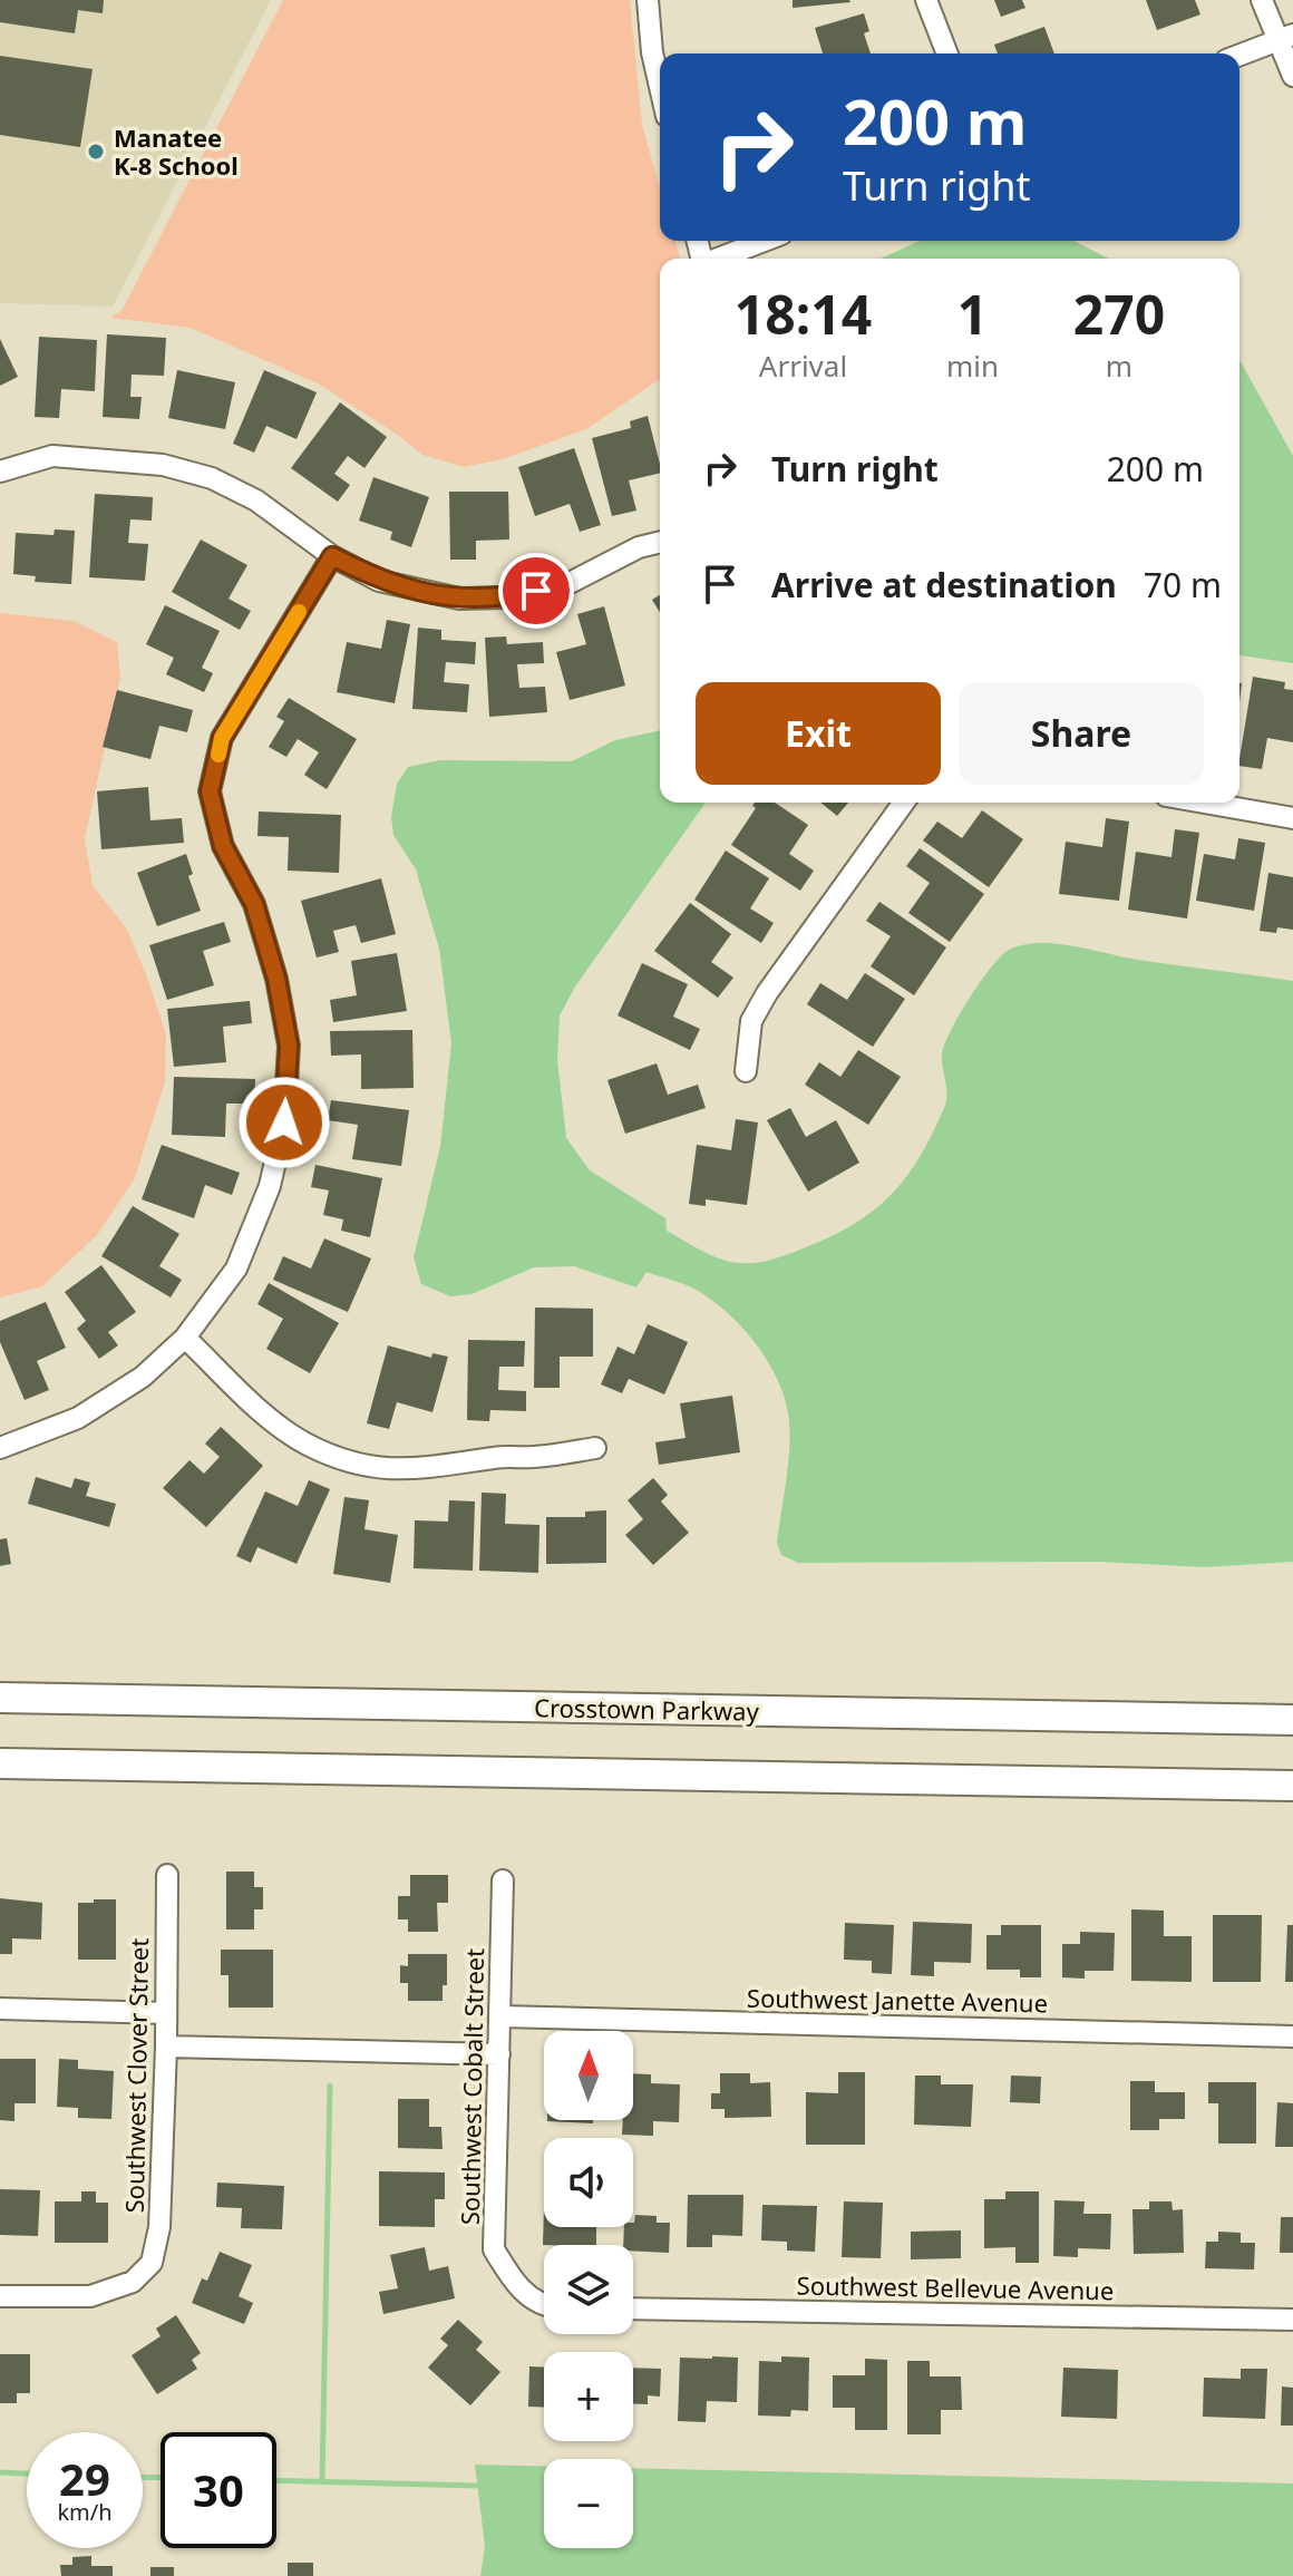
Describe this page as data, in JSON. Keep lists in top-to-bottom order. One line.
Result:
{"streets":{"main road":["Crosstown Parkway"],"street":["Southwest Janette Avenue","Southwest Clover Street","Southwest Cobalt Street","Southwest Bellevue Avenue"]},"crossings":[["Southwest Janette Avenue","Southwest Cobalt Street"]],"places":["Manatee K-8 School"],"north":"top","page":{"turn":["200 m","Turn right"],"eta":["18:14","Arrival","1","min","270","m"],"list":[{"name":"Turn right","value":"200 m"},{"name":"Arrive at destination","value":"70 m"}],"buttons":["Exit","Share"],"map_buttons":["+","−"],"speed":"29 km/h","limit":"30"}}
